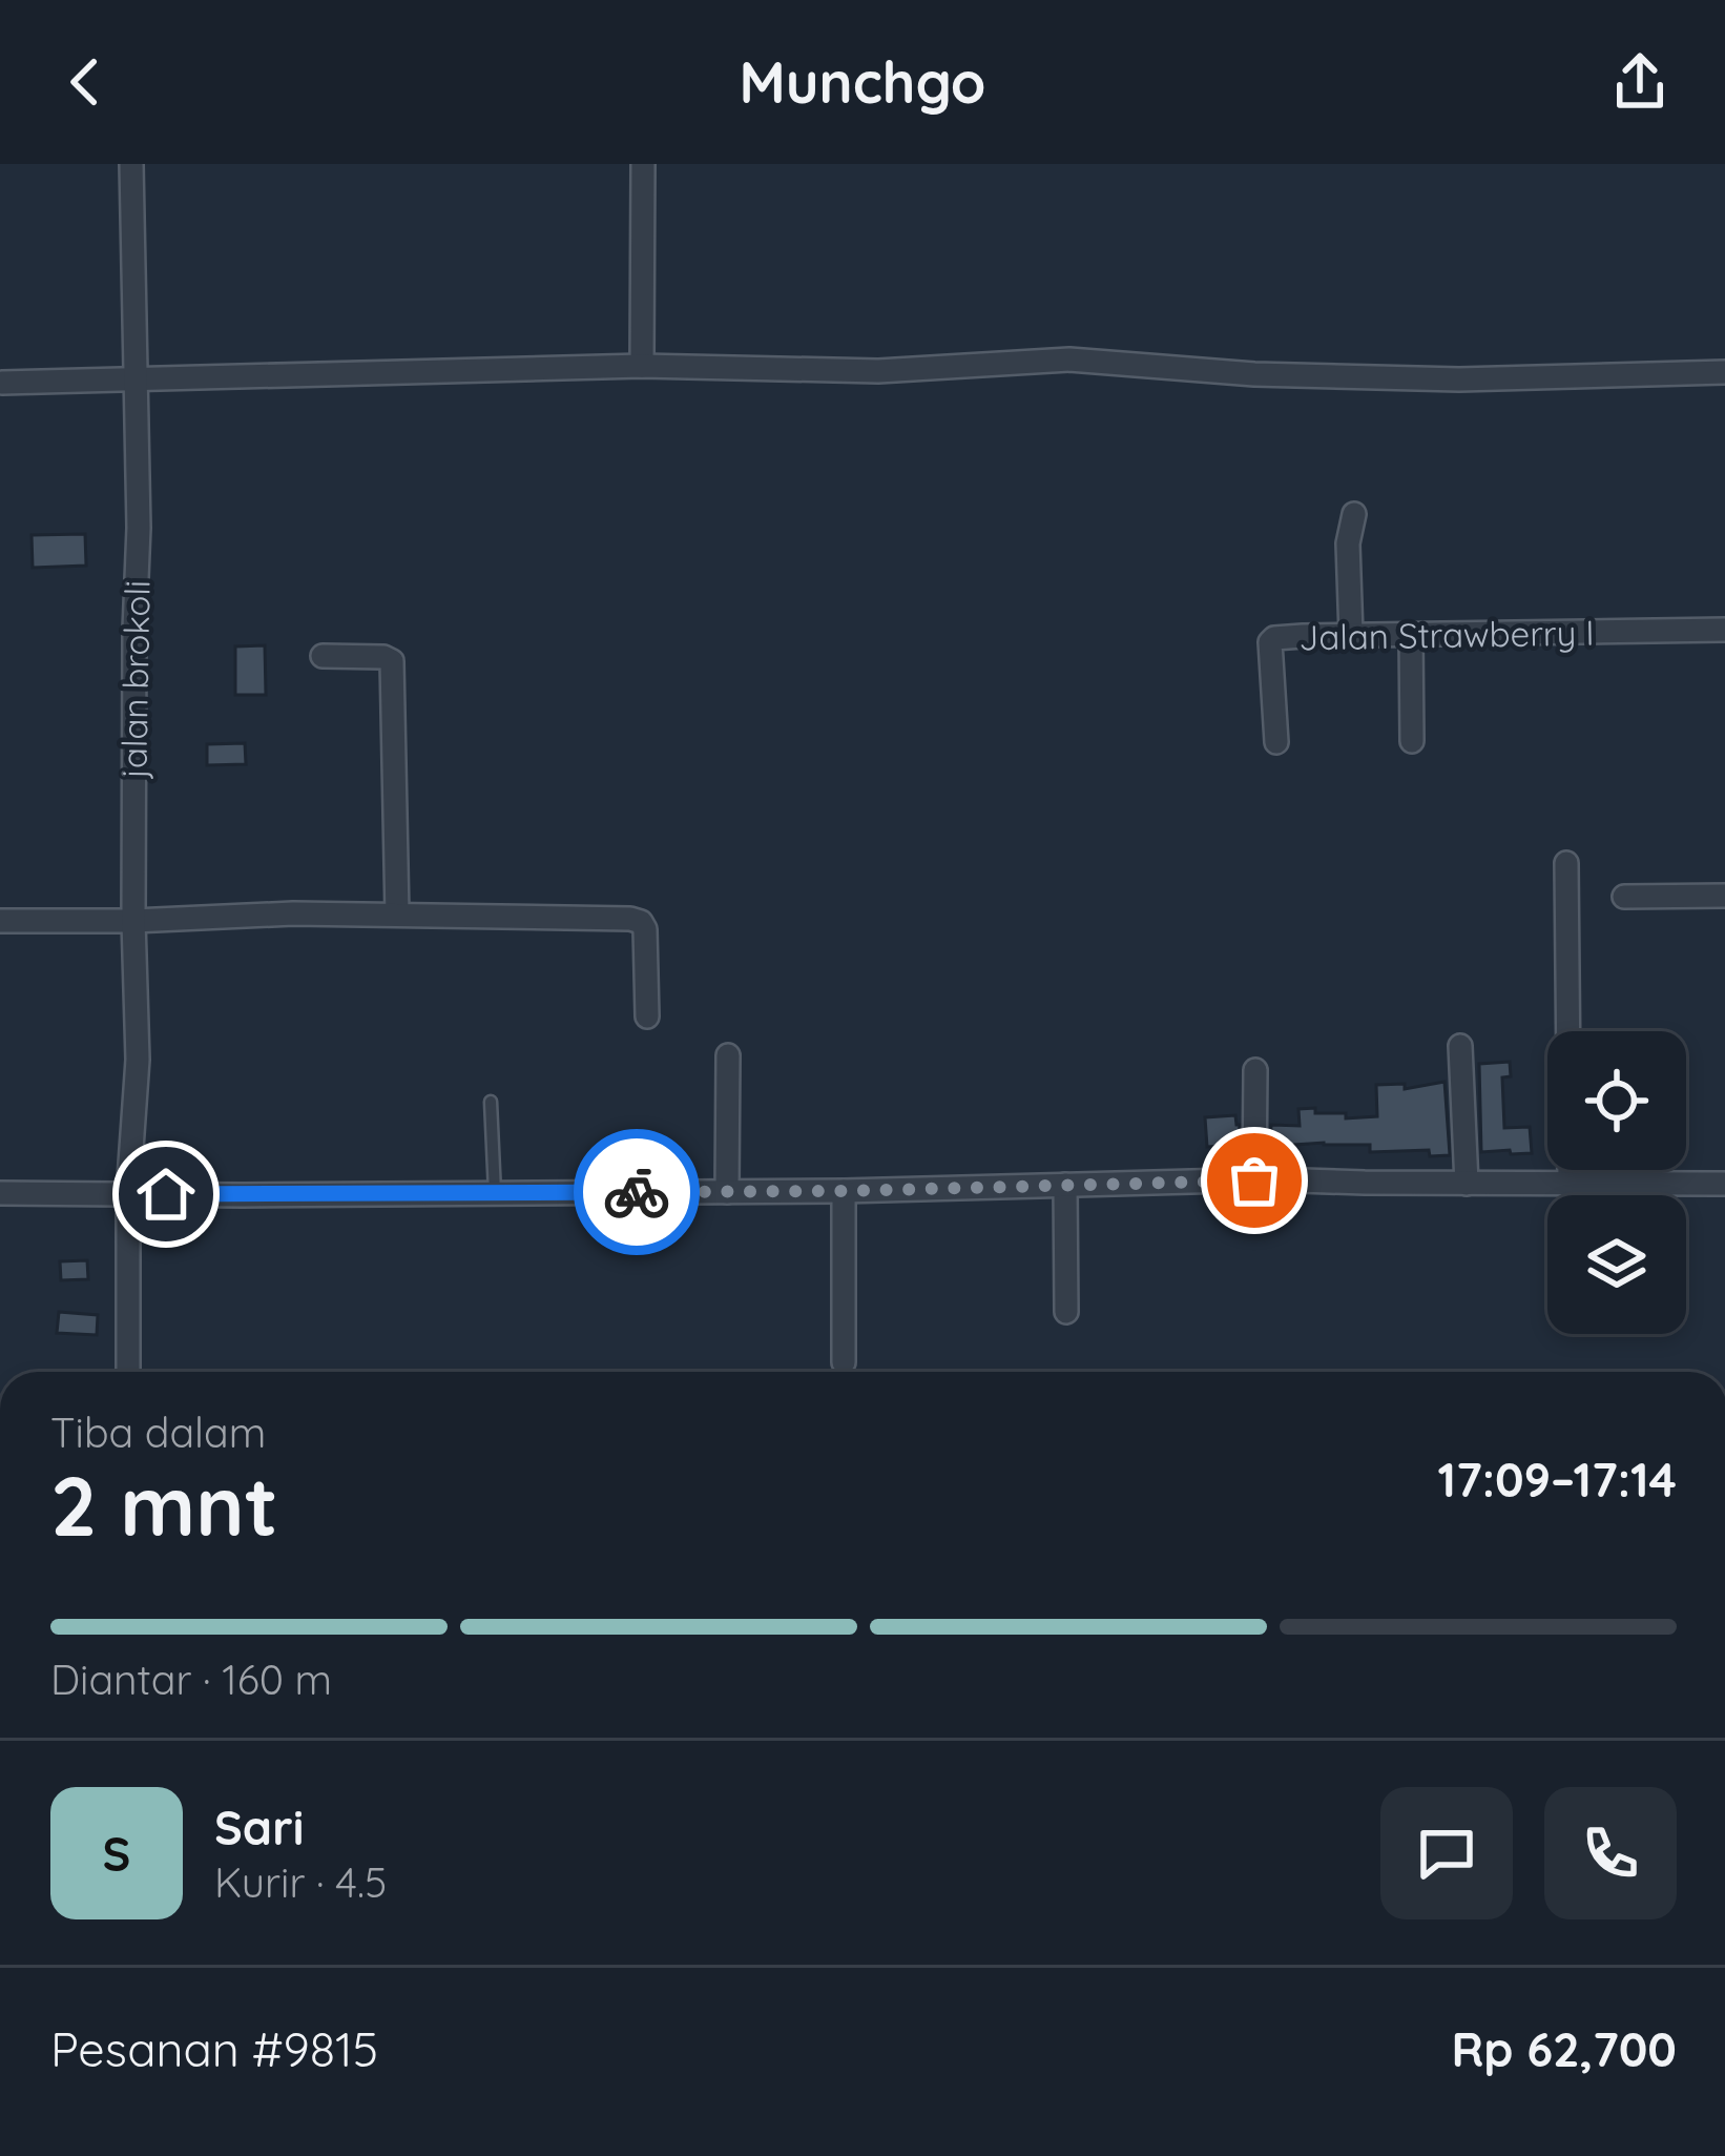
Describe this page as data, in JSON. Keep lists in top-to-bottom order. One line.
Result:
{"streets":{"street":["Jalan Strawberry I","jalan brokoli"]},"page":{"header":"Munchgo","heading":["2 mnt","Tiba dalam","17:09–17:14"],"panel":["Sari","Kurir · 4.5","Pesanan #9815","Rp 62,700"],"bar":"Diantar · 160 m","round":"S"}}
